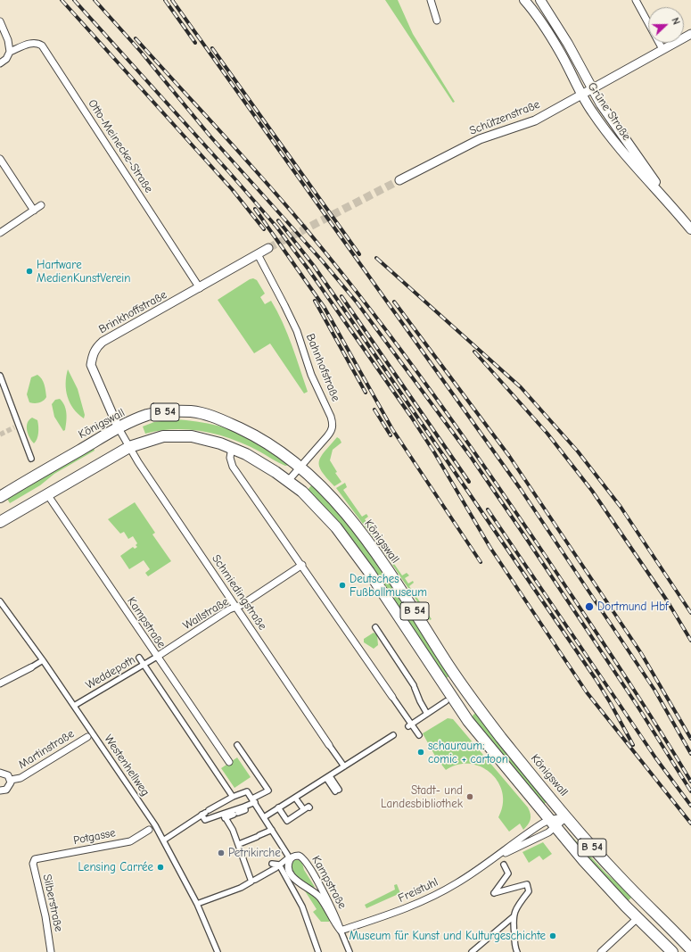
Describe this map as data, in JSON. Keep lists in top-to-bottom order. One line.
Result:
{"streets":{"main road":["Grüne Straße","B 54","Königswall"],"street":["Schützenstraße","Otto-Meinecke-Straße","Brinkhoffstraße","Bahnhofstraße","Schmiedingstraße","Wallstraße","Kampstraße","Weddepoth","Martinstraße","Westenhellweg","Potgasse","Freistuhl","Silberstraße"]},"crossings":[["Grüne Straße","Schützenstraße"],["Otto-Meinecke-Straße","Brinkhoffstraße"],["Brinkhoffstraße","Bahnhofstraße"],["Brinkhoffstraße","Königswall"],["Brinkhoffstraße","Schmiedingstraße"],["Bahnhofstraße","B 54"],["Bahnhofstraße","Königswall"],["B 54","Schmiedingstraße"],["B 54","Kampstraße"],["B 54","Freistuhl"],["Königswall","Schmiedingstraße"],["Königswall","Freistuhl"],["Schmiedingstraße","Wallstraße"],["Wallstraße","Kampstraße"],["Wallstraße","Weddepoth"],["Kampstraße","Weddepoth"],["Kampstraße","Freistuhl"],["Weddepoth","Westenhellweg"],["Martinstraße","Westenhellweg"],["Westenhellweg","Potgasse"],["Potgasse","Silberstraße"]],"places":["Hartware MedienKunstVerein","Deutsches Fußballmuseum","Dortmund Hbf","schauraum: comic + cartoon","Stadt- und Landesbibliothek","Petrikirche","Lensing Carrée","Museum für Kunst und Kulturgeschichte"],"north":"right"}
